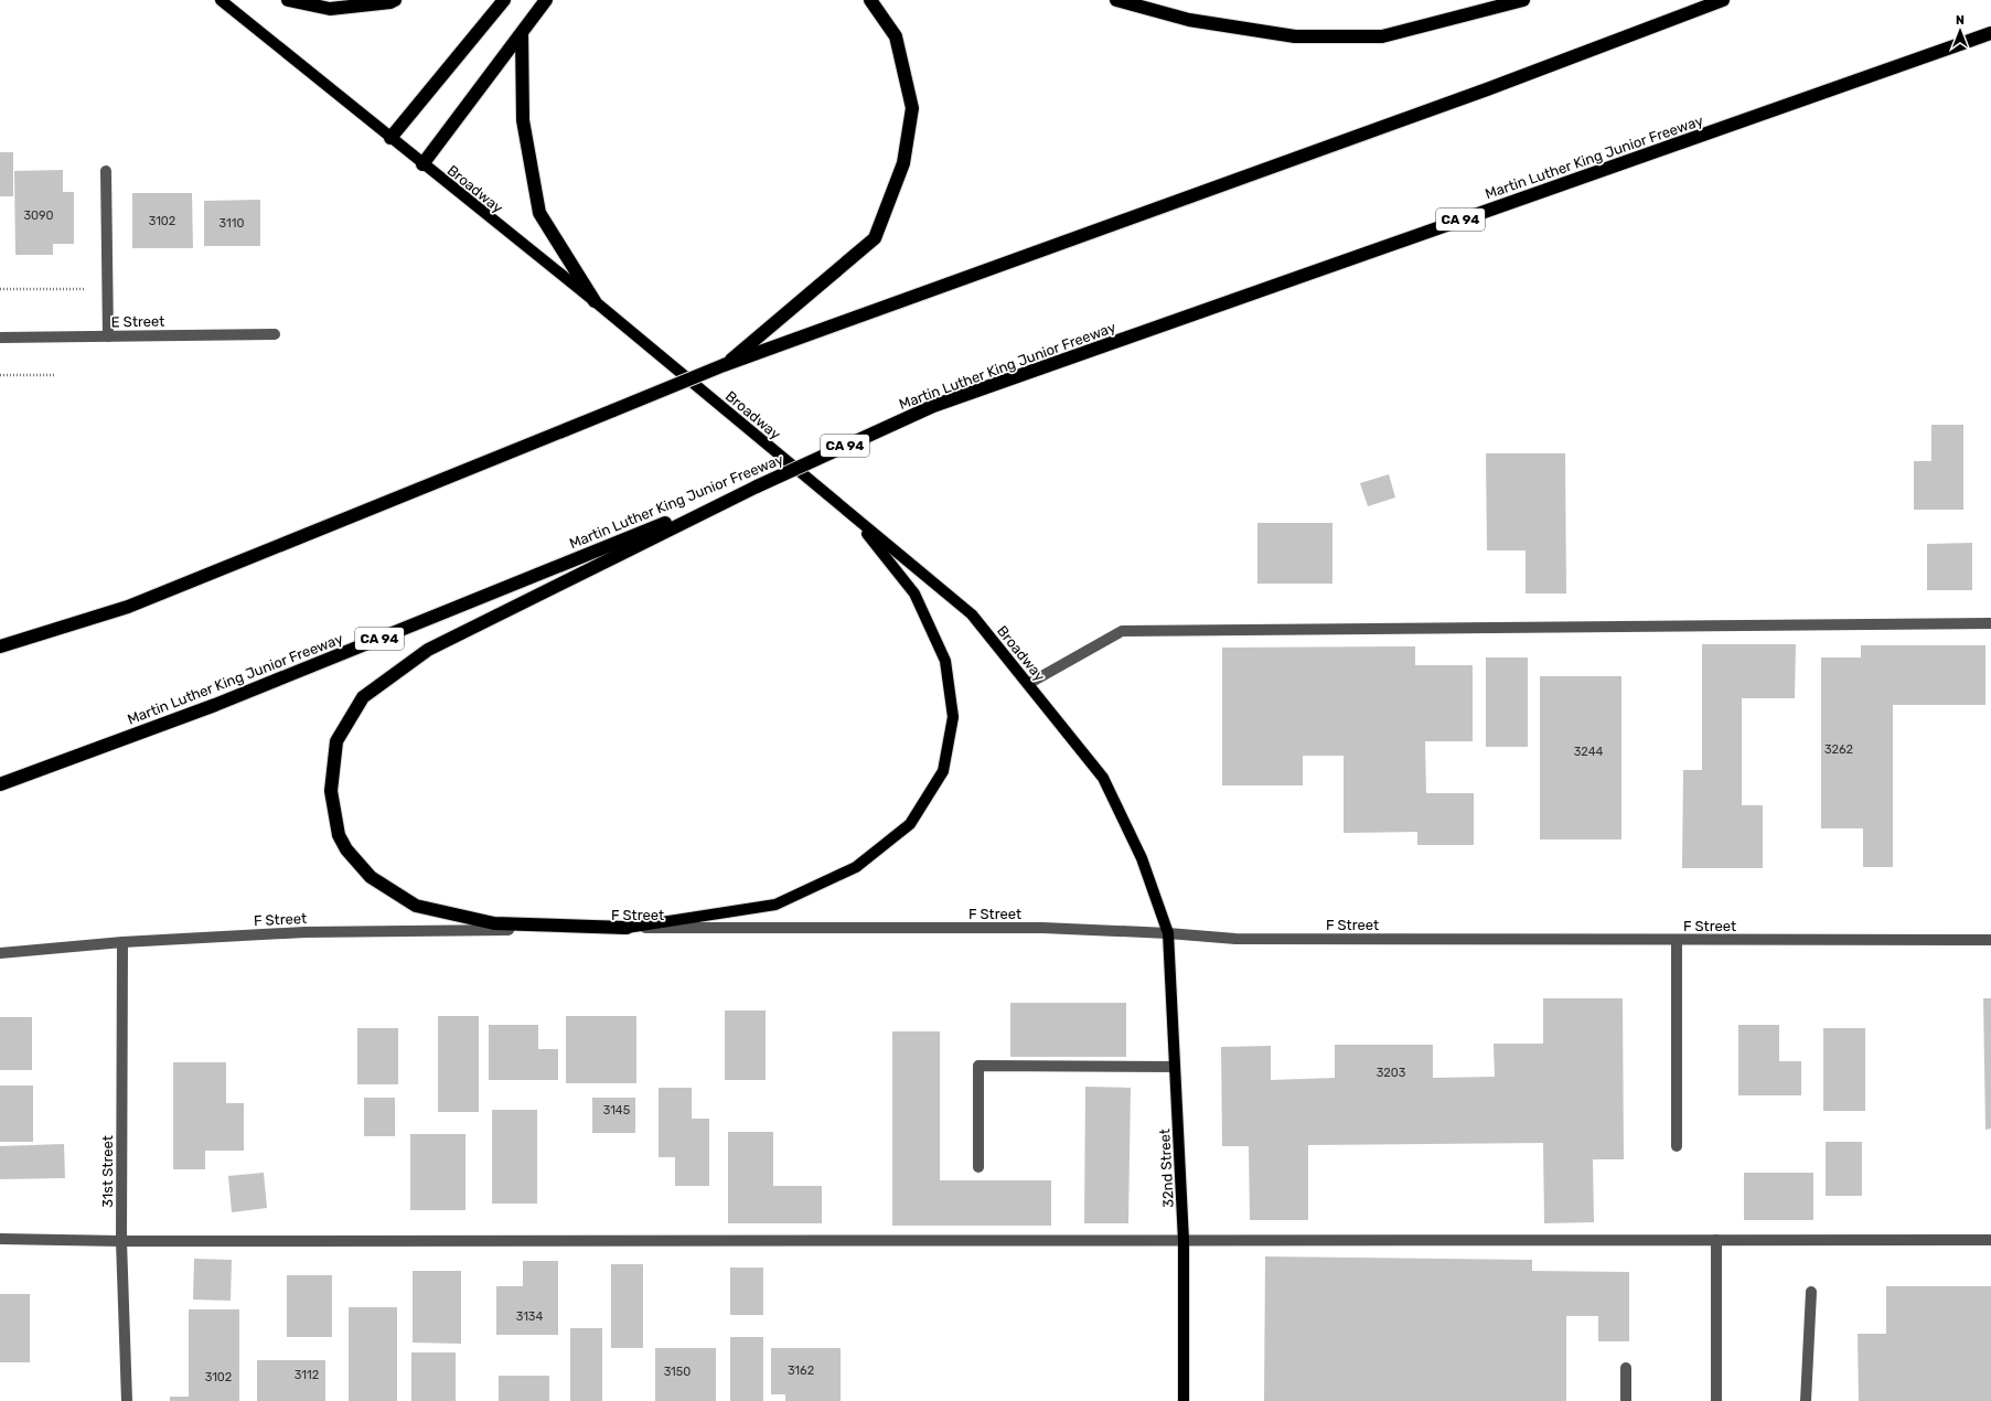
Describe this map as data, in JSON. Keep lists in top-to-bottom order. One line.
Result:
{"streets":{"highway":["Martin Luther King Junior Freeway","CA 94"],"main road":["Broadway","32nd Street"],"street":["E Street","F Street","31st Street"]},"crossings":[["Broadway","F Street"],["Broadway","32nd Street"],["F Street","32nd Street"],["F Street","31st Street"]],"house_numbers":["3090","3102","3110","3262","3244","3203","3145","3134","3162","3150","3112","3102"],"north":"top"}
